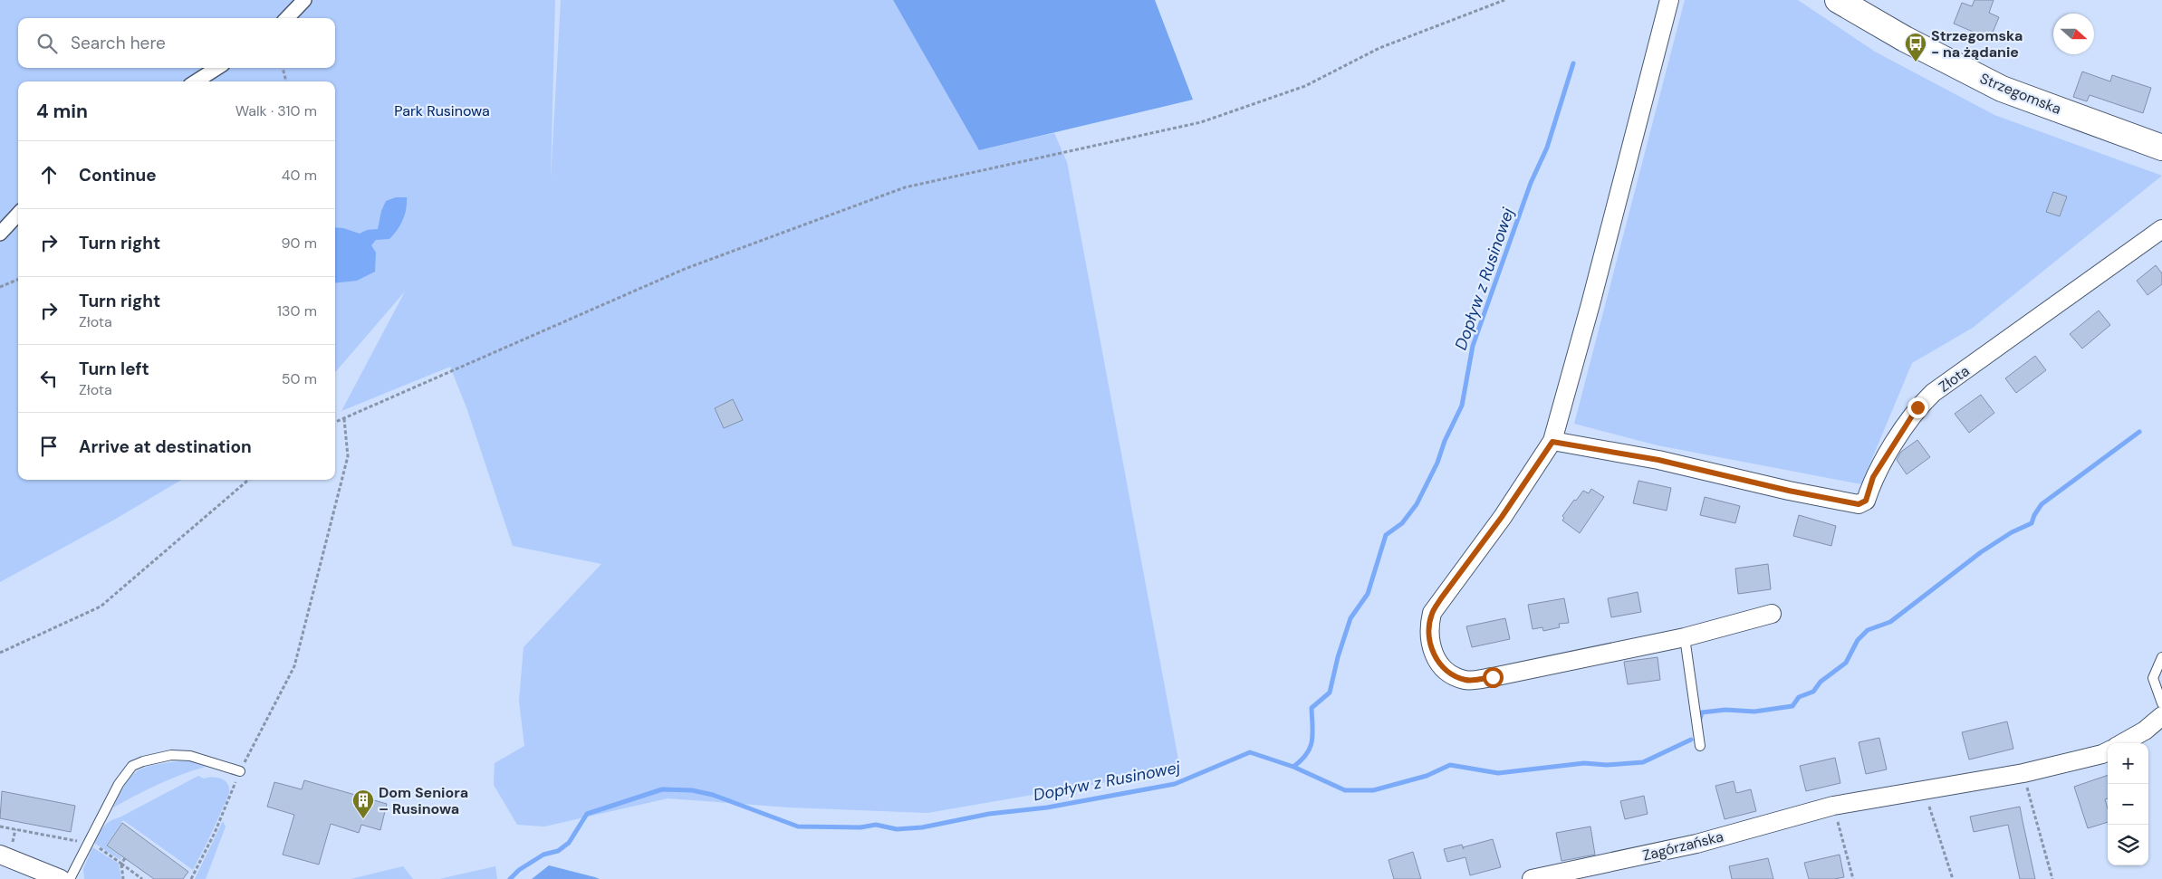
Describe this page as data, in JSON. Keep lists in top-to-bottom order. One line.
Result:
{"streets":{"main road":["Strzegomska"],"street":["Złota","Zagórzańska"]},"water":["Dopływ z Rusinowej"],"parks":["Park Rusinowa"],"places":{"bus stop":["Strzegomska - na żądanie"],"building":["Dom Seniora – Rusinowa"]},"north":"right","page":{"search":"Search here","heading":["4 min","Walk · 310 m"],"list":[["Continue","40 m"],["Turn right","90 m"],["Turn right","Złota","130 m"],["Turn left","Złota","50 m"],"Arrive at destination"],"map_buttons":["+","−"]}}
